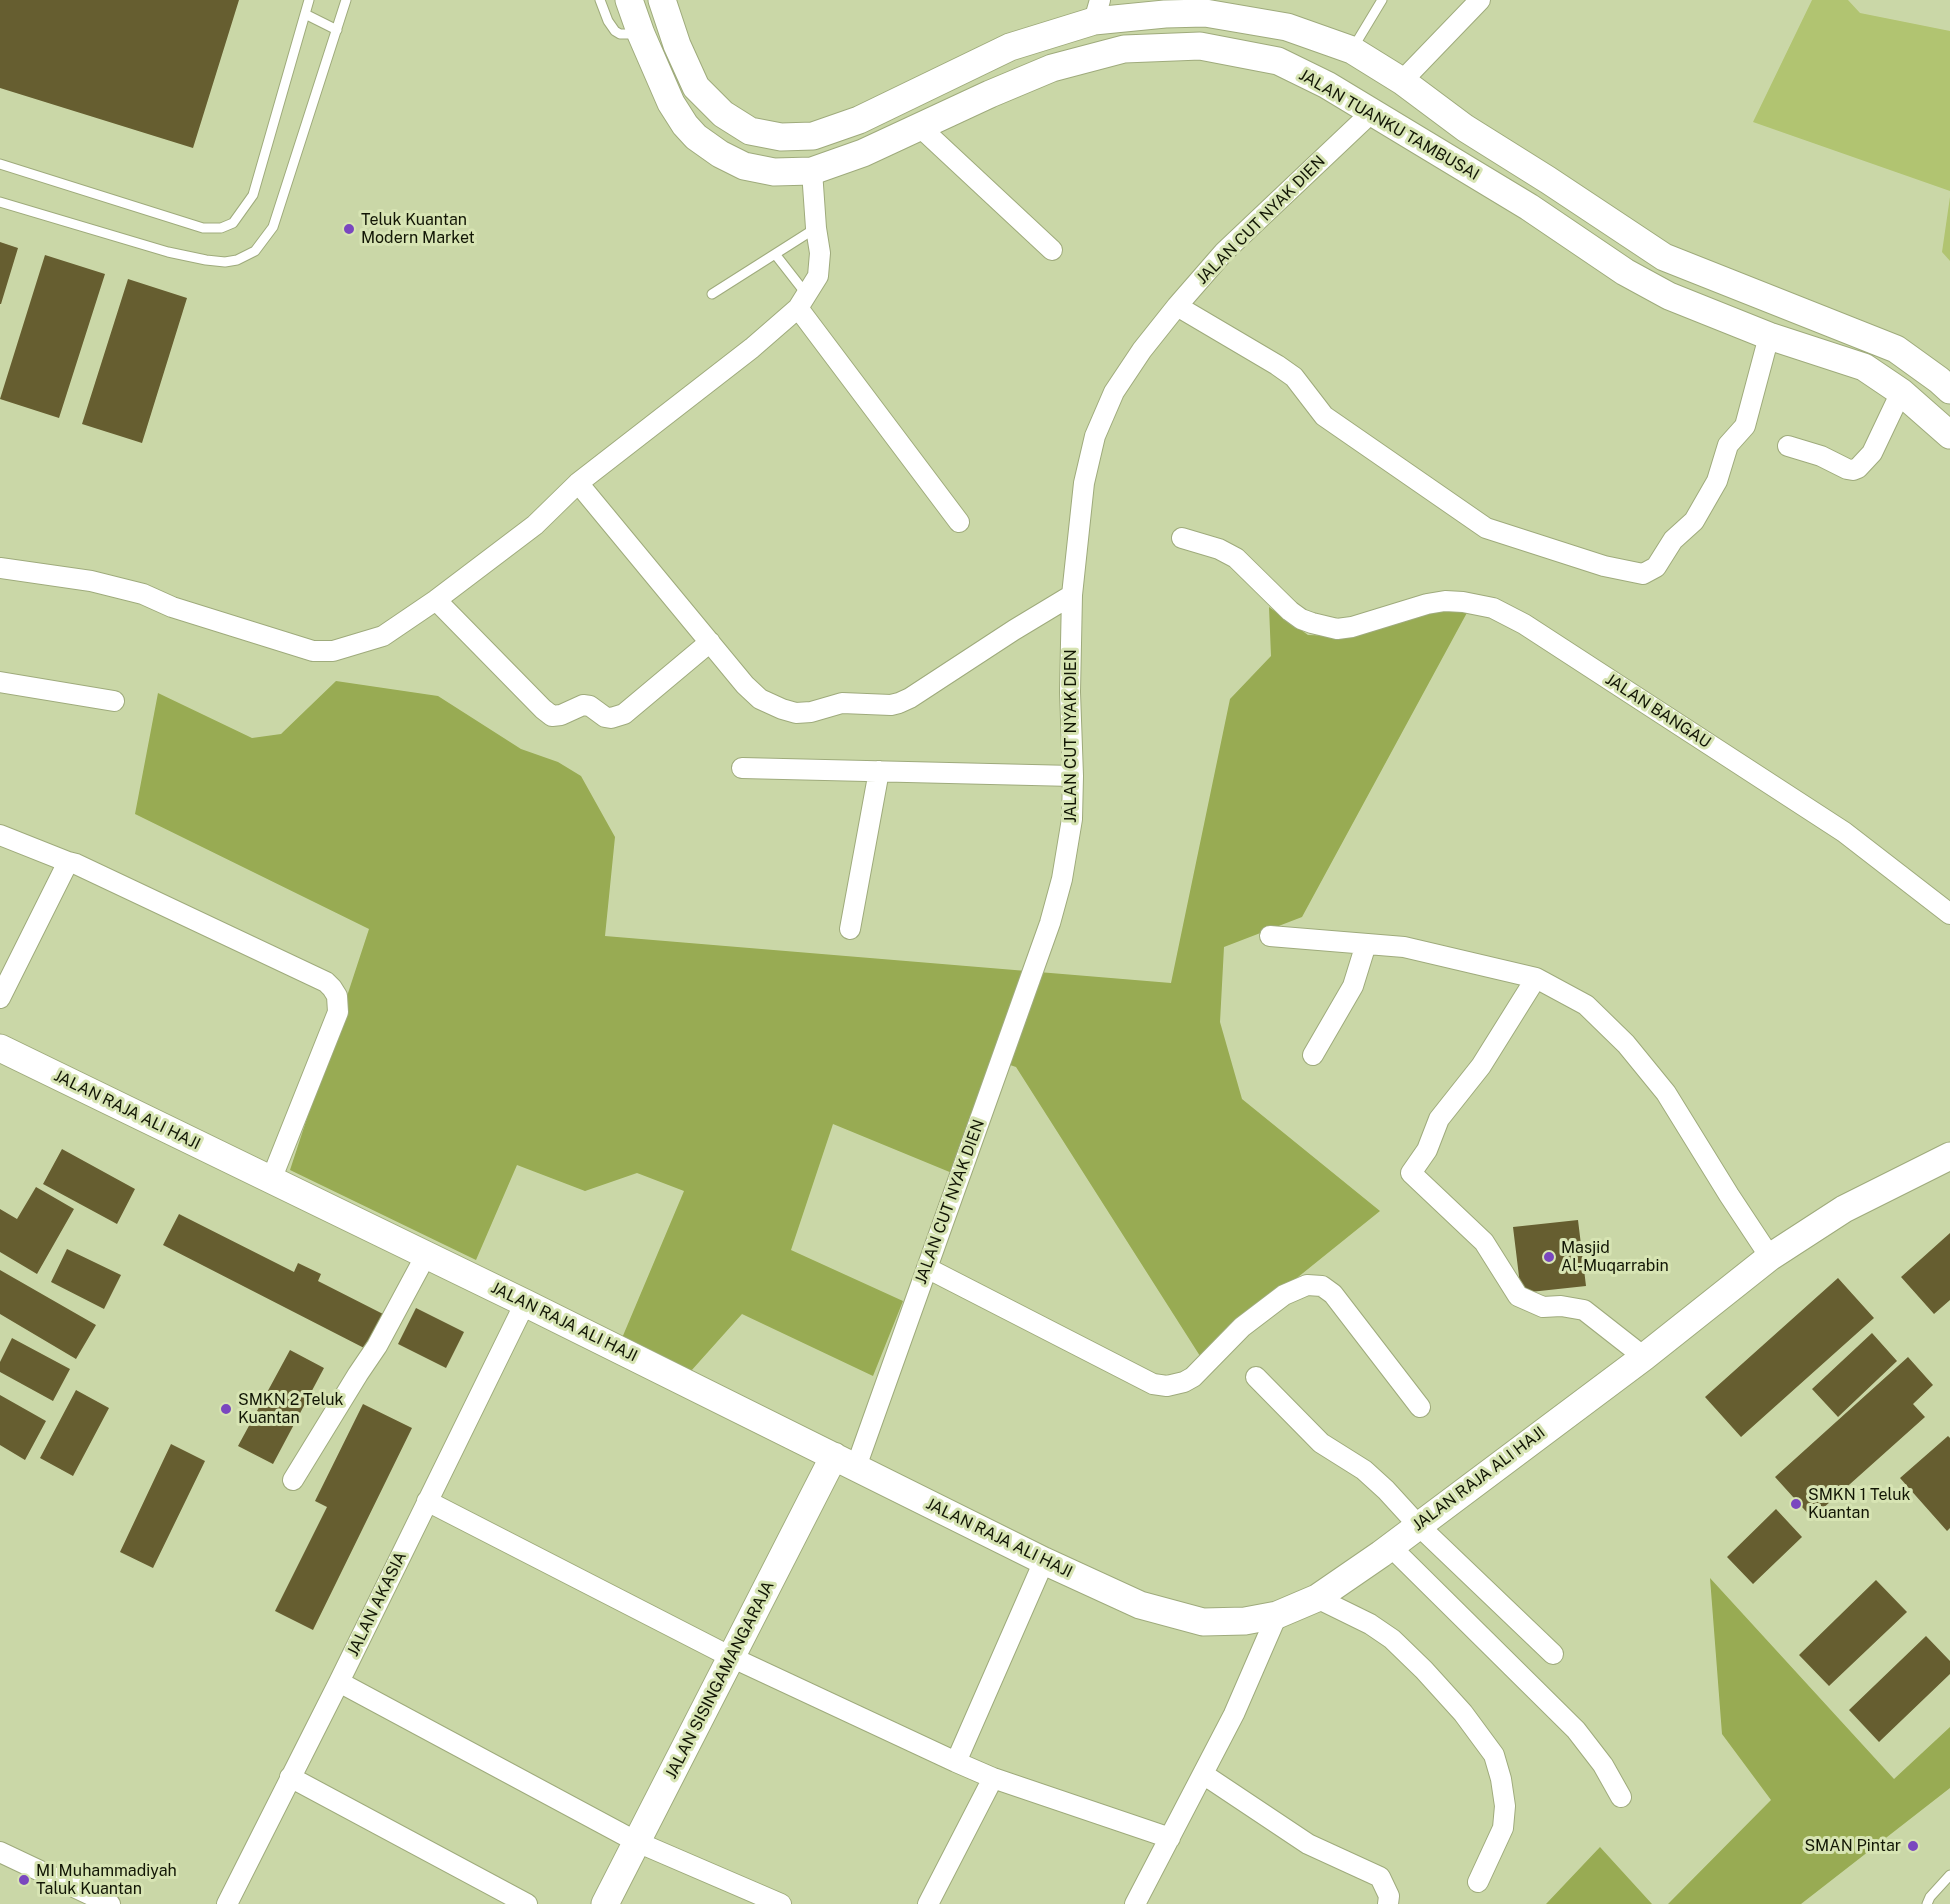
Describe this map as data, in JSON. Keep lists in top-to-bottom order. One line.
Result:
{"streets":{"main road":["JALAN TUANKU TAMBUSAI","JALAN RAJA ALI HAJI","JALAN SISINGAMANGARAJA"],"street":["JALAN CUT NYAK DIEN","JALAN BANGAU","JALAN AKASIA"]},"crossings":[["JALAN TUANKU TAMBUSAI","JALAN CUT NYAK DIEN"],["JALAN CUT NYAK DIEN","JALAN RAJA ALI HAJI"],["JALAN CUT NYAK DIEN","JALAN SISINGAMANGARAJA"],["JALAN RAJA ALI HAJI","JALAN AKASIA"],["JALAN RAJA ALI HAJI","JALAN SISINGAMANGARAJA"]],"places":["Teluk Kuantan Modern Market","Masjid Al-Muqarrabin","SMKN 2 Teluk Kuantan","SMKN 1 Teluk Kuantan","SMAN Pintar","MI Muhammadiyah Taluk Kuantan"]}
